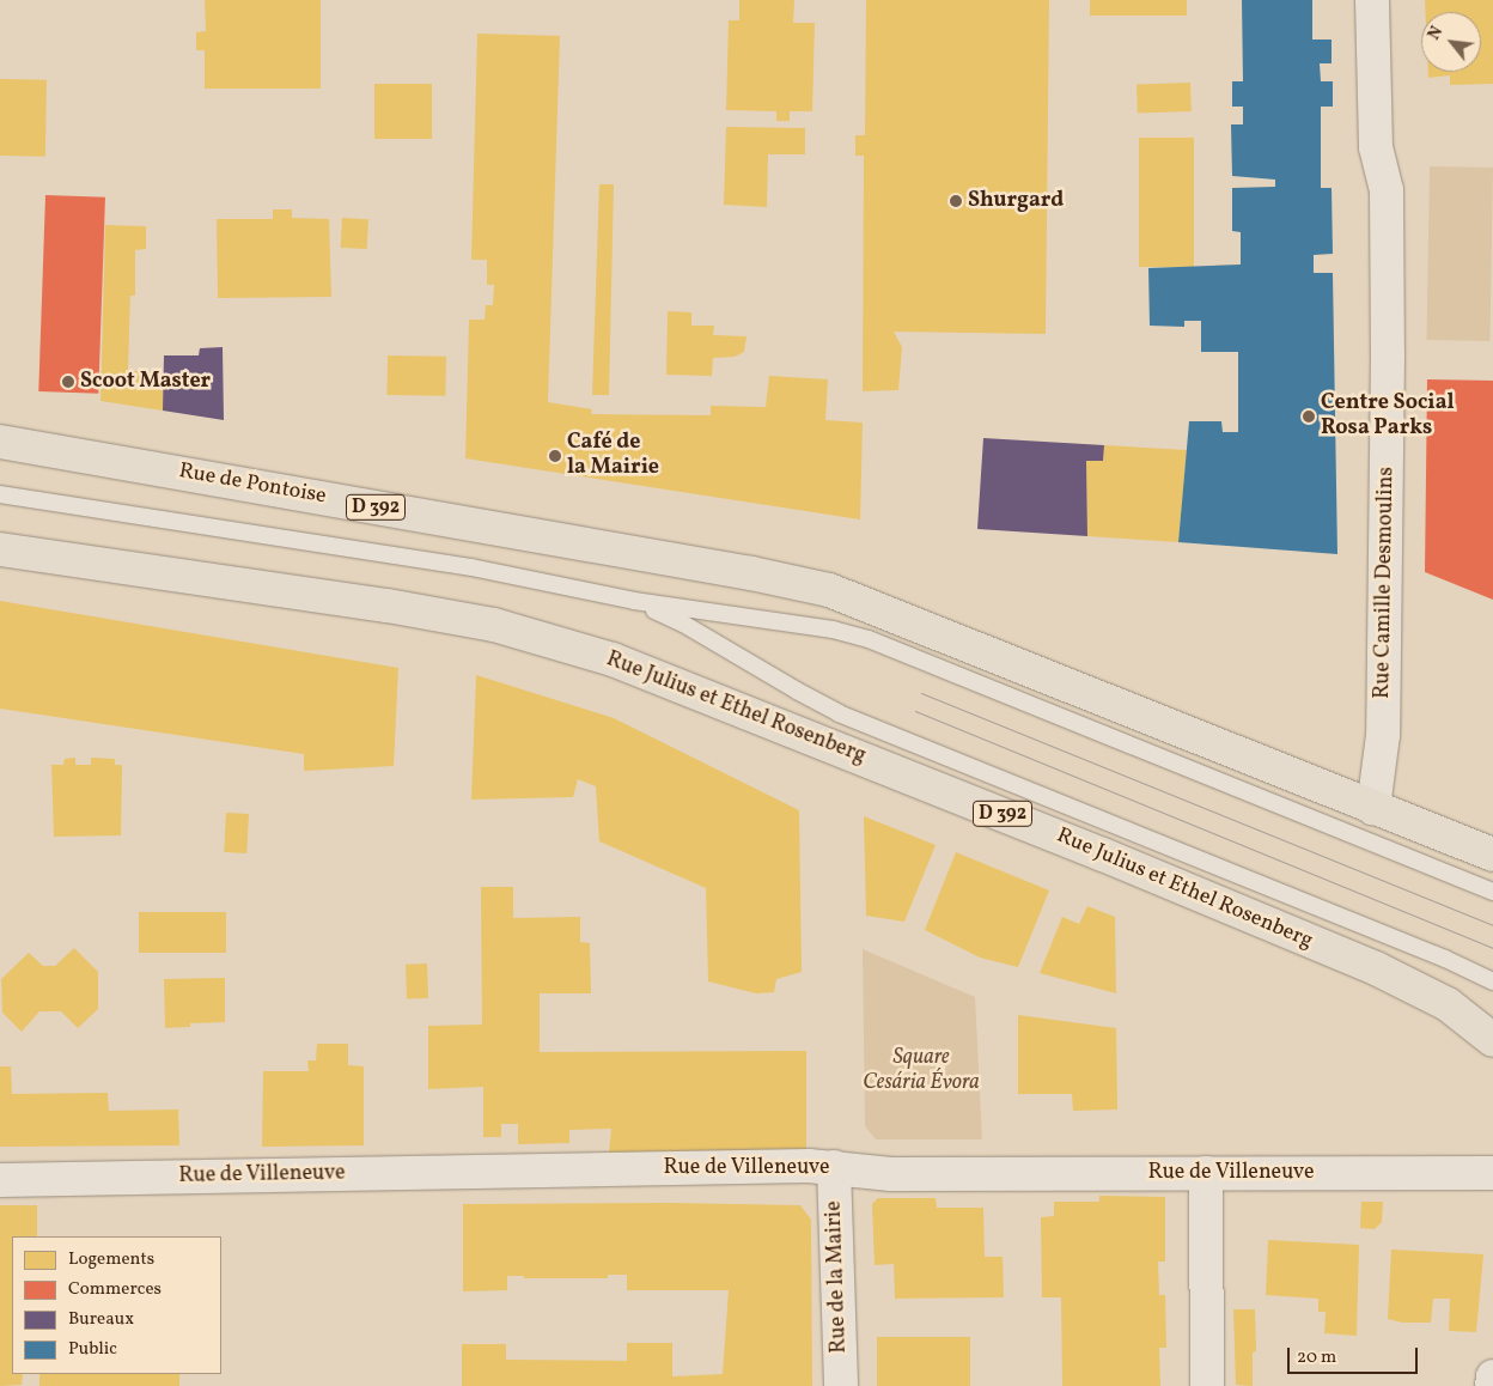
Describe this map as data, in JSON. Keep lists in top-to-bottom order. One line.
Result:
{"streets":{"main road":["Rue de Pontoise","D 392","Rue Julius et Ethel Rosenberg"],"street":["Rue Camille Desmoulins","Rue de Villeneuve","Rue de la Mairie"]},"crossings":[["Rue de Pontoise","D 392"],["Rue de Pontoise","Rue Camille Desmoulins"],["D 392","Rue Camille Desmoulins"],["Rue de Villeneuve","Rue de la Mairie"]],"parks":["Square Cesária Évora"],"places":["Shurgard","Scoot Master","Centre Social Rosa Parks","Café de la Mairie"],"legend":["Logements","Commerces","Bureaux","Public"],"scale_bar":"20 m","north":"top left"}
